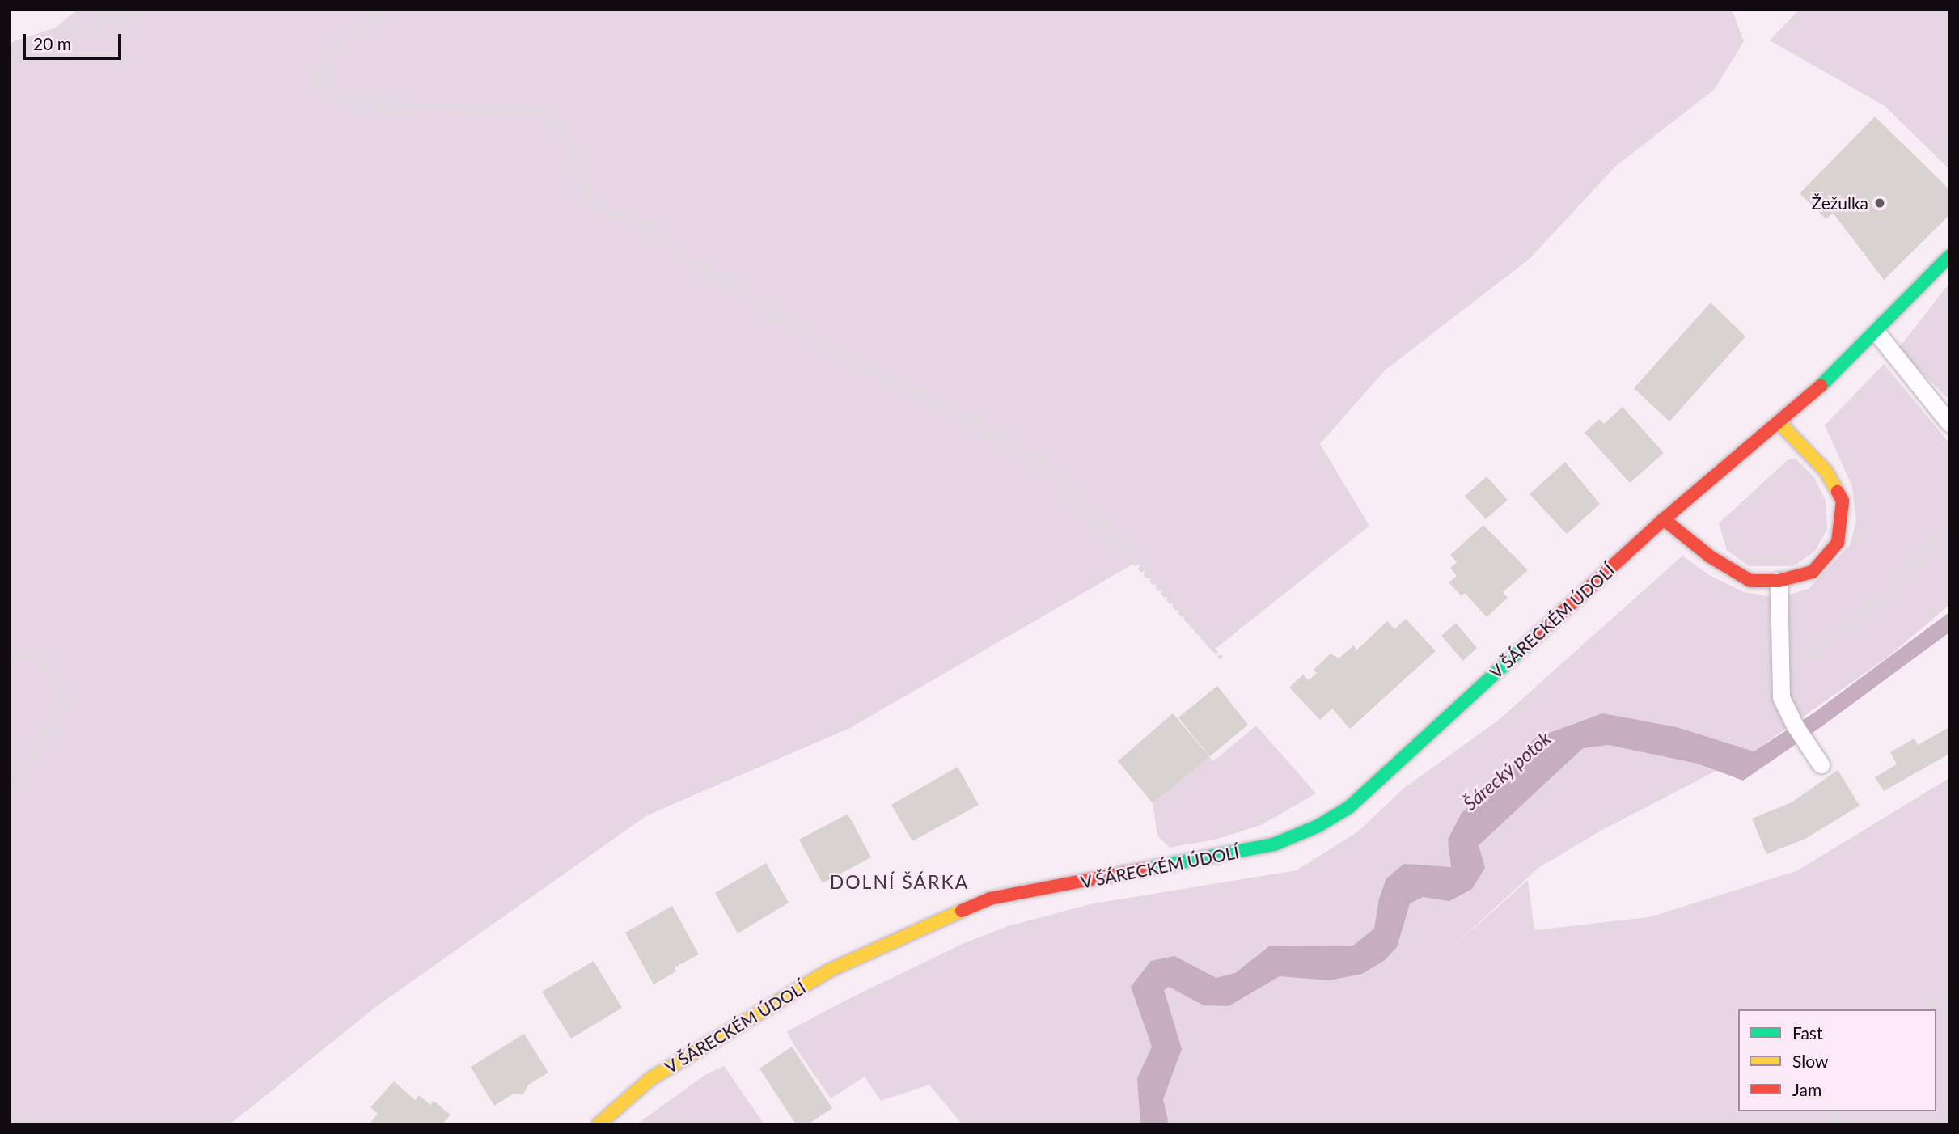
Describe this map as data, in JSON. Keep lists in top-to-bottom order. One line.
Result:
{"streets":{"street":["V ŠÁRECKÉM ÚDOLÍ"]},"districts":["DOLNÍ ŠÁRKA"],"water":["Šárecký potok"],"places":["Žežulka"],"legend":["Fast","Slow","Jam"],"scale_bar":"20 m"}
